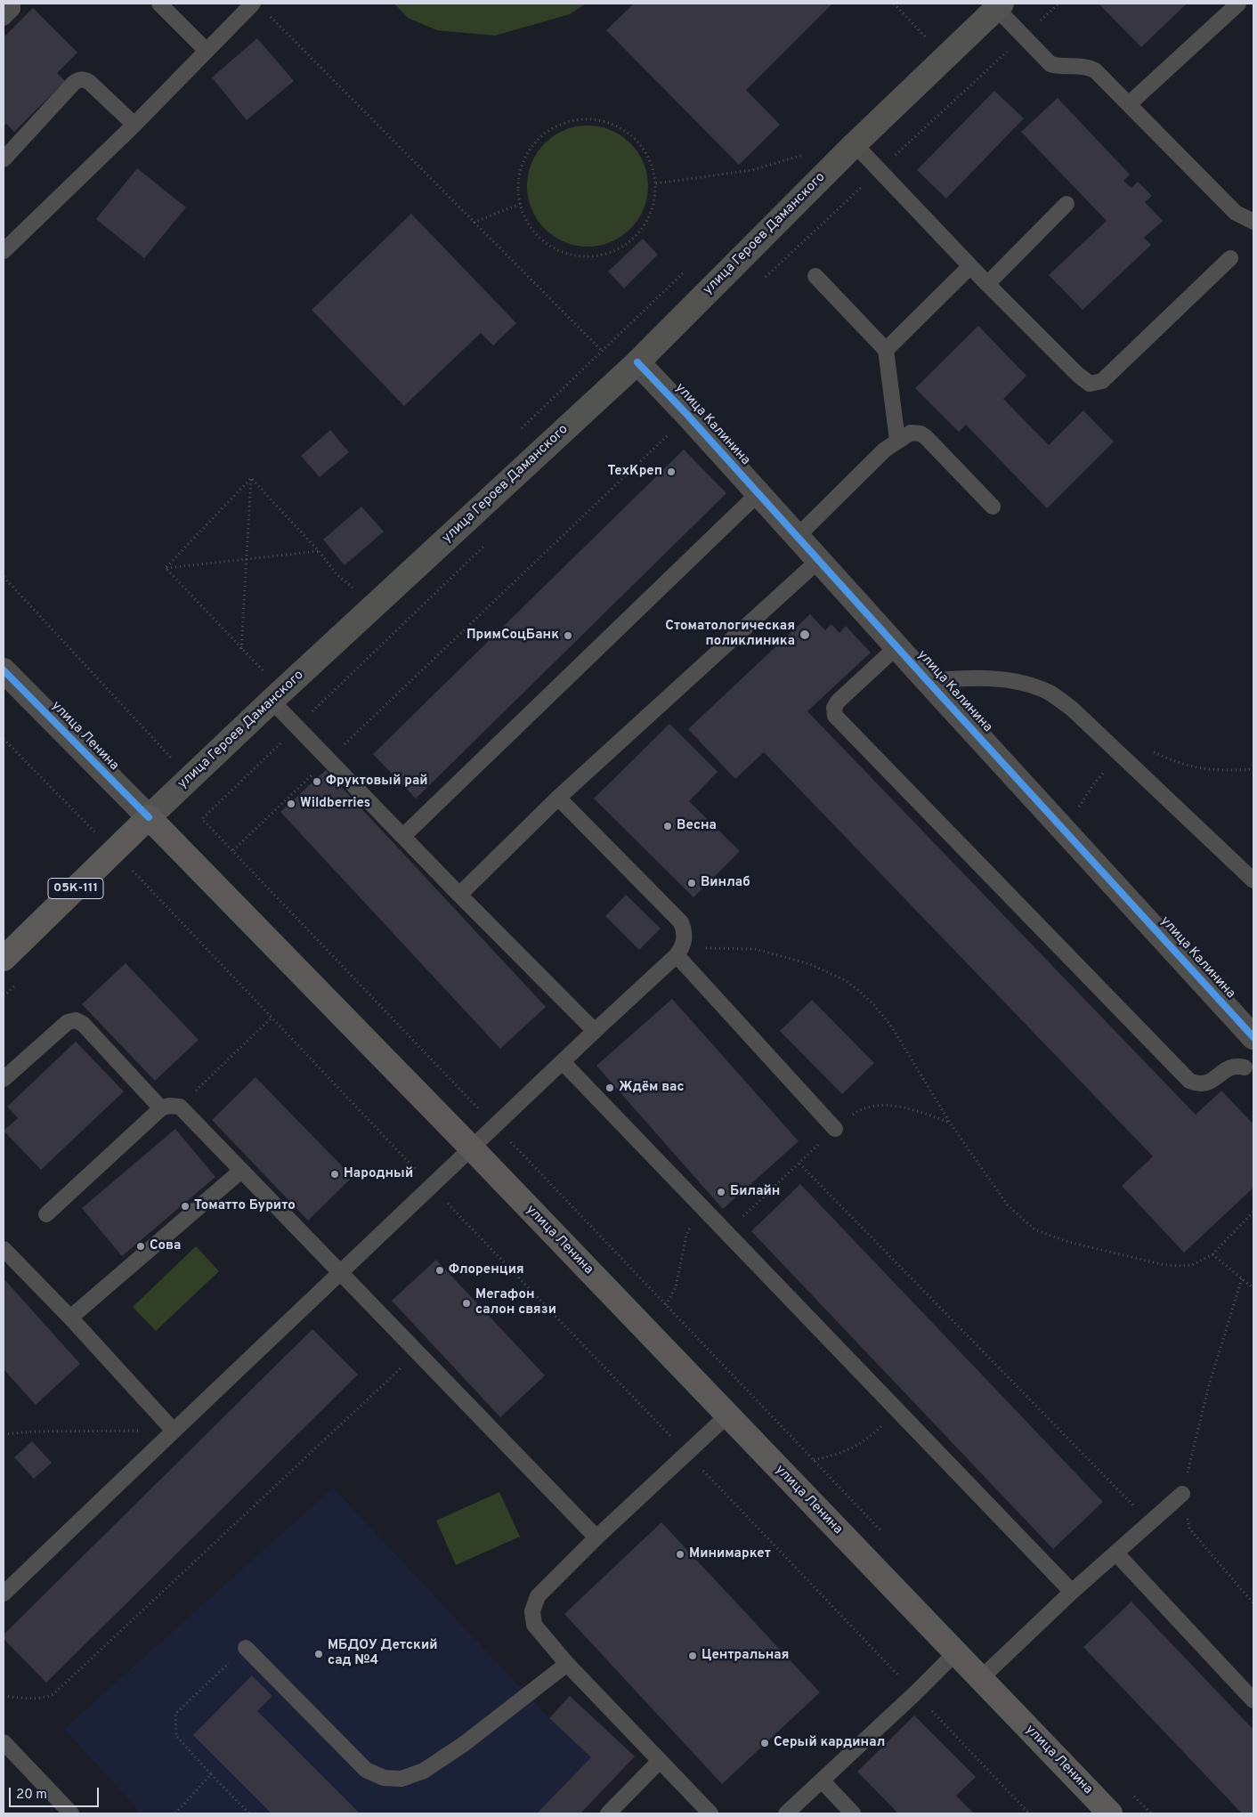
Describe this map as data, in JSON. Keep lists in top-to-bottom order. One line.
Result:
{"streets":{"main road":["улица Героев Даманского","улица Ленина","05К-111"],"street":["улица Калинина"]},"crossings":[["улица Героев Даманского","улица Калинина"],["улица Героев Даманского","улица Ленина"]],"places":["ТехКреп","Стоматологическая поликлиника","ПримСоцБанк","Фруктовый рай","Wildberries","Весна","Винлаб","Ждём вас","Народный","Билайн","Томатто Бурито","Сова","Флоренция","Мегафон салон связи","Минимаркет","МБДОУ Детский сад №4","Центральная","Серый кардинал"],"scale_bar":"20 m"}
